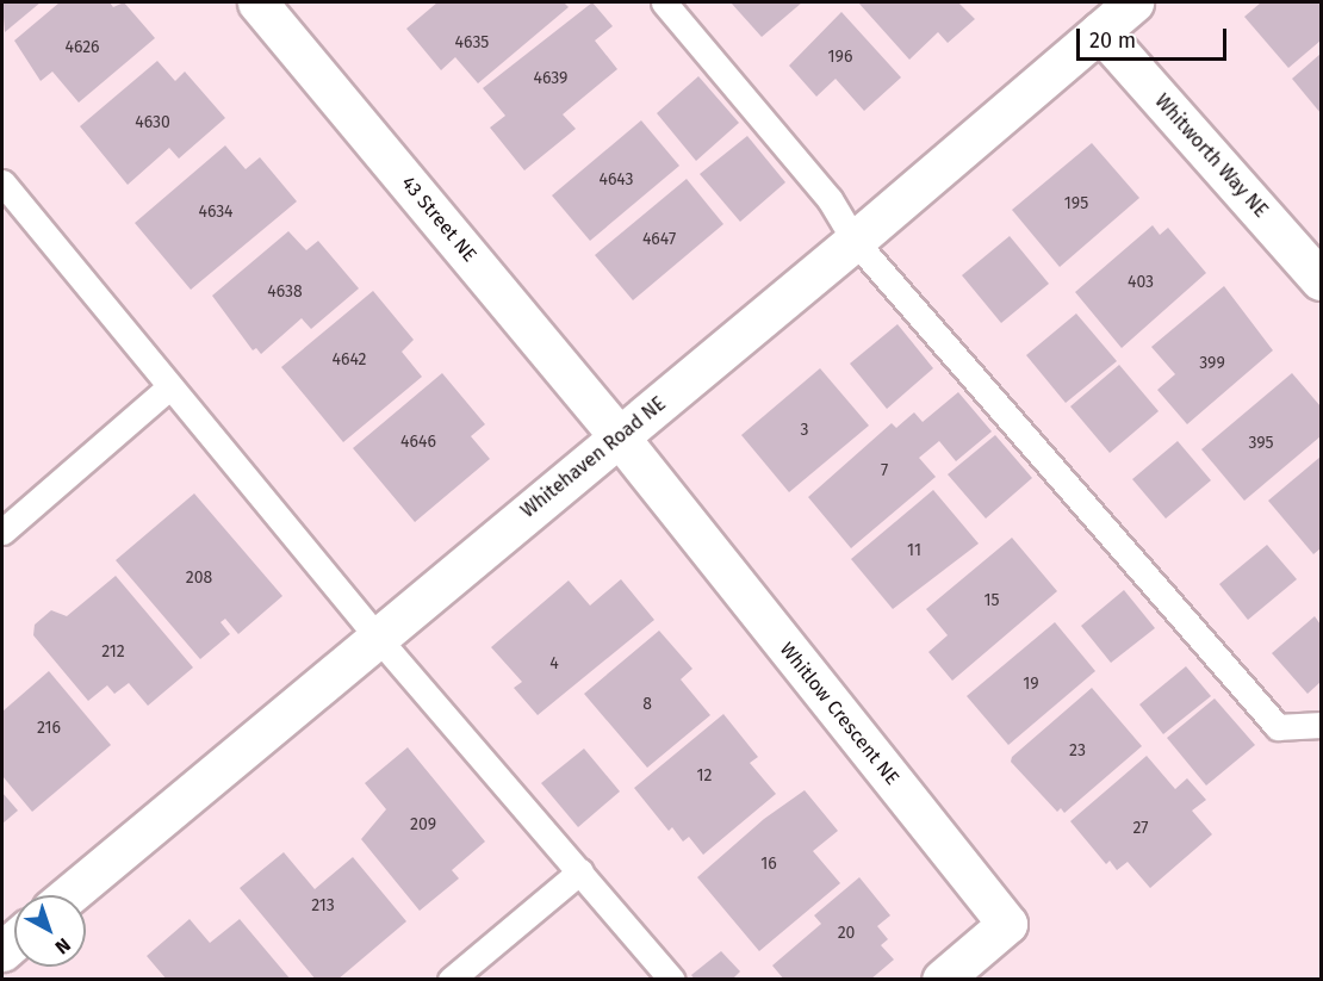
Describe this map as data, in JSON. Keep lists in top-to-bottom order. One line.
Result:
{"streets":{"street":["Whitworth Way NE","43 Street NE","Whitehaven Road NE","Whitlow Crescent NE"]},"crossings":[["Whitworth Way NE","Whitehaven Road NE"],["43 Street NE","Whitehaven Road NE"],["43 Street NE","Whitlow Crescent NE"],["Whitehaven Road NE","Whitlow Crescent NE"]],"house_numbers":["4635","4626","196","4639","4630","4643","195","4634","4647","403","4638","4642","399","3","4646","395","7","11","208","15","212","4","19","8","216","23","12","209","27","16","213","20"],"scale_bar":"20 m","north":"bottom right"}
